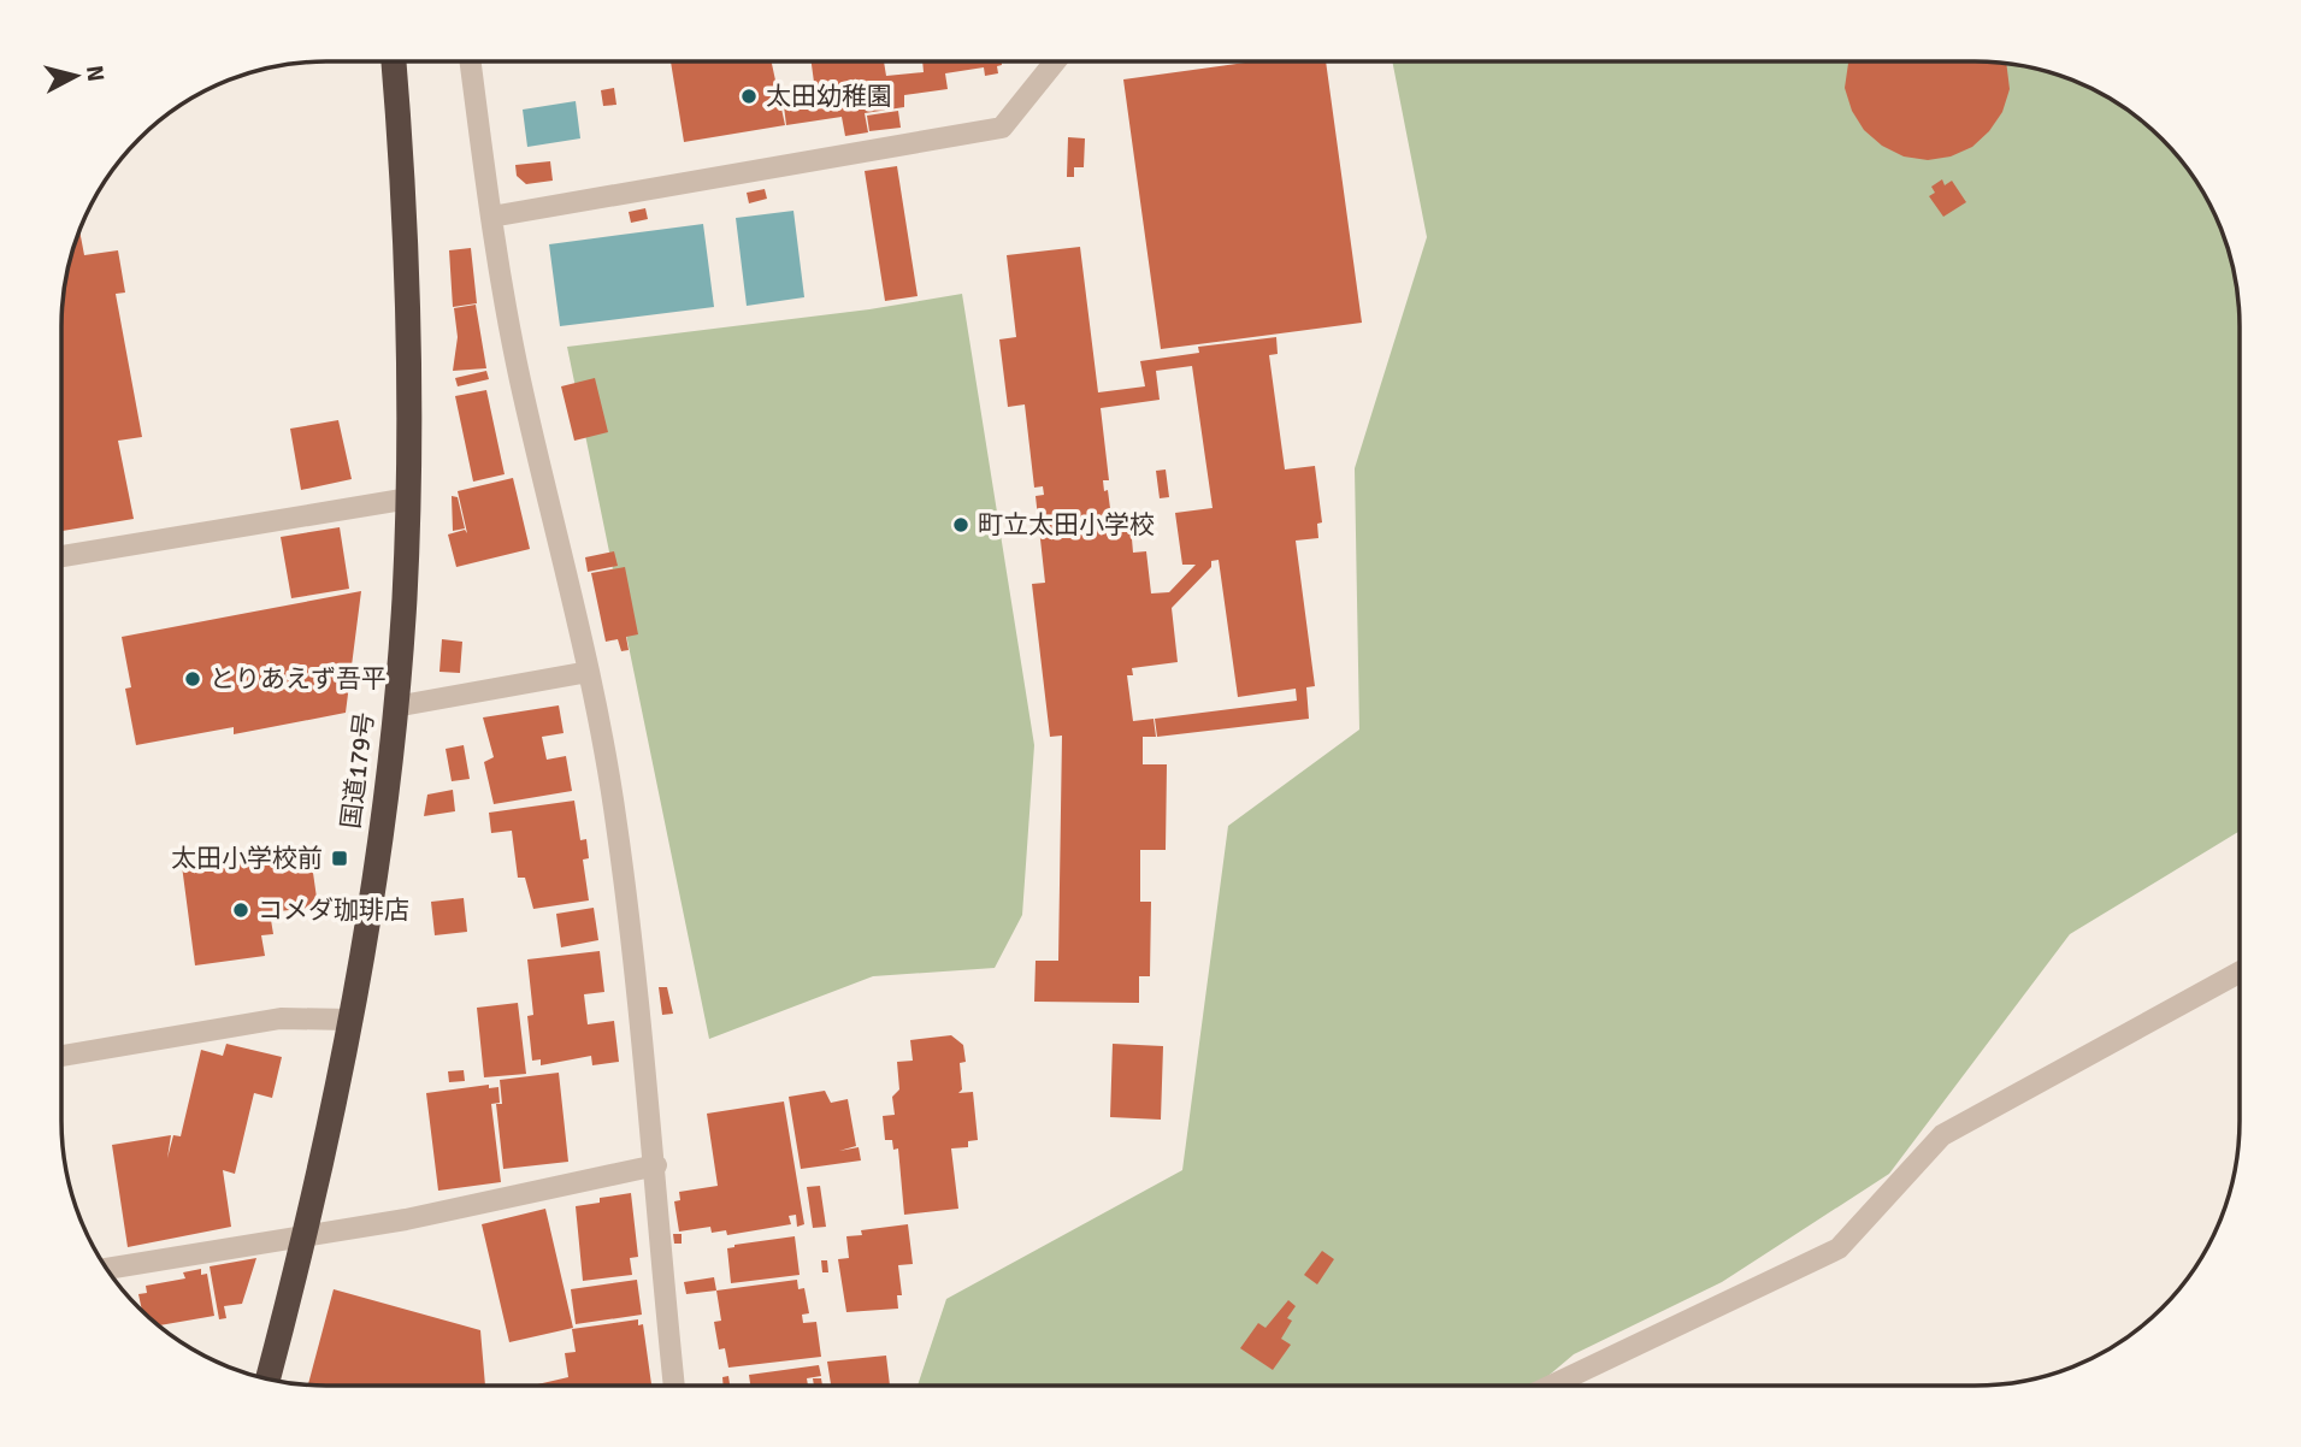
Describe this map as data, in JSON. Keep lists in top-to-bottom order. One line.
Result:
{"streets":{"highway":["国道179号"]},"places":{"other":["太田幼稚園","町立太田小学校","とりあえず吾平","コメダ珈琲店"],"transit":["太田小学校前"]},"north":"right"}
